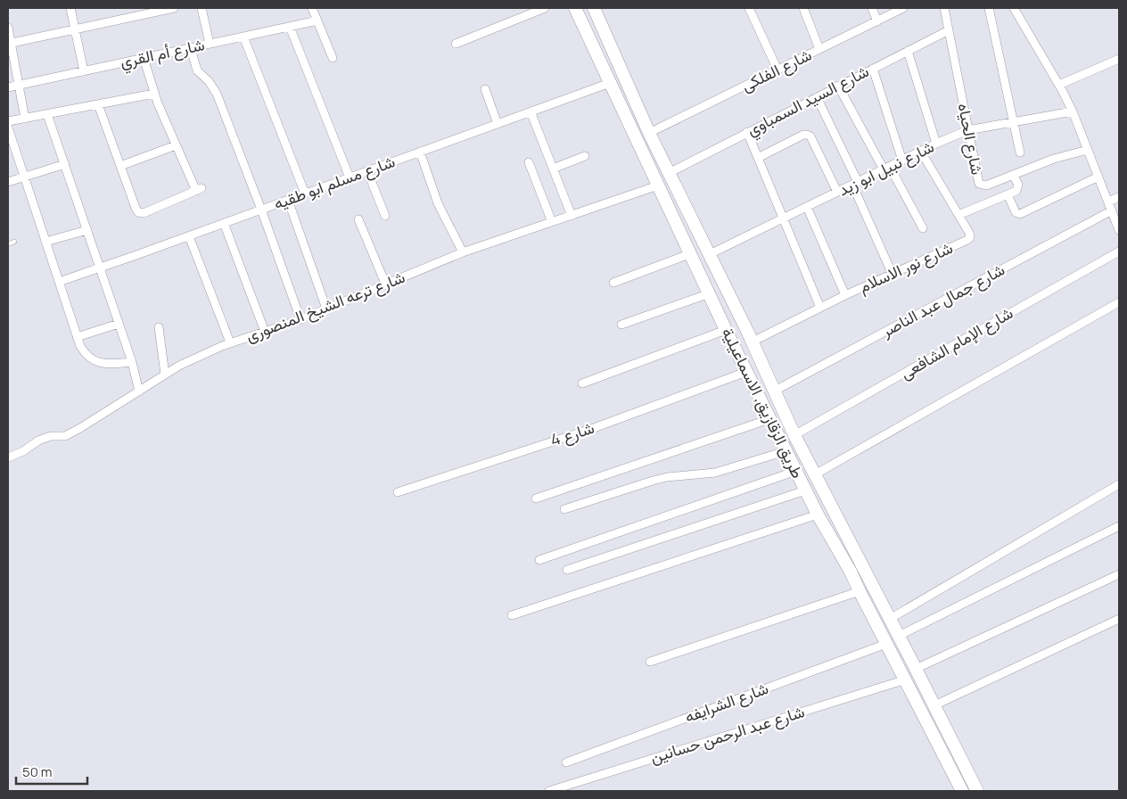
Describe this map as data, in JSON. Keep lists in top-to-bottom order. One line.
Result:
{"streets":{"highway":["طريق الزقازيق, الاسماعيلية"],"street":["شارع أم القري","شارع الفلكى","شارع السيد السمباوي","شارع الحياه","شارع نبيل ابو زيد","شارع مسلم ابو طقيه","شارع نور الاسلام","شارع جمال عبد الناصر","شارع ترعه الشيخ المنصورى","شارع الإمام الشافعى","شارع 4","شارع الشرايفه","شارع عبد الرحمن حسانين"]},"crossings":[["شارع الفلكى","طريق الزقازيق, الاسماعيلية"],["شارع السيد السمباوي","شارع الحياه"],["شارع السيد السمباوي","طريق الزقازيق, الاسماعيلية"],["شارع الحياه","شارع نبيل ابو زيد"],["شارع نبيل ابو زيد","شارع نور الاسلام"],["شارع نبيل ابو زيد","طريق الزقازيق, الاسماعيلية"],["شارع مسلم ابو طقيه","طريق الزقازيق, الاسماعيلية"],["شارع نور الاسلام","طريق الزقازيق, الاسماعيلية"],["شارع جمال عبد الناصر","طريق الزقازيق, الاسماعيلية"],["شارع ترعه الشيخ المنصورى","طريق الزقازيق, الاسماعيلية"],["شارع الإمام الشافعى","طريق الزقازيق, الاسماعيلية"],["طريق الزقازيق, الاسماعيلية","شارع 4"],["طريق الزقازيق, الاسماعيلية","شارع الشرايفه"],["طريق الزقازيق, الاسماعيلية","شارع عبد الرحمن حسانين"]],"scale_bar":"50 m"}
